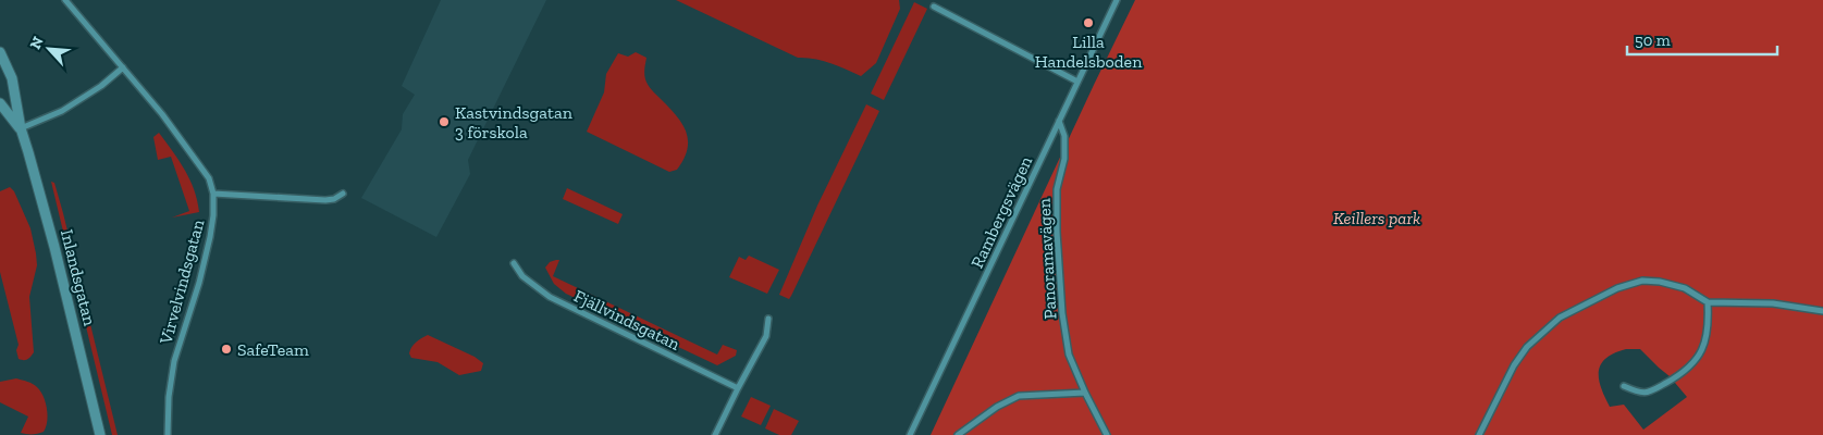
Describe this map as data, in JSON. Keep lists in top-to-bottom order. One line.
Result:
{"streets":{"street":["Rambergsvägen","Panoramavägen","Inlandsgatan","Virvelvindsgatan","Fjällvindsgatan"]},"crossings":[["Rambergsvägen","Panoramavägen"]],"parks":["Keillers park"],"places":["Lilla Handelsboden","Kastvindsgatan 3 förskola","SafeTeam"],"scale_bar":"50 m","north":"top left"}
